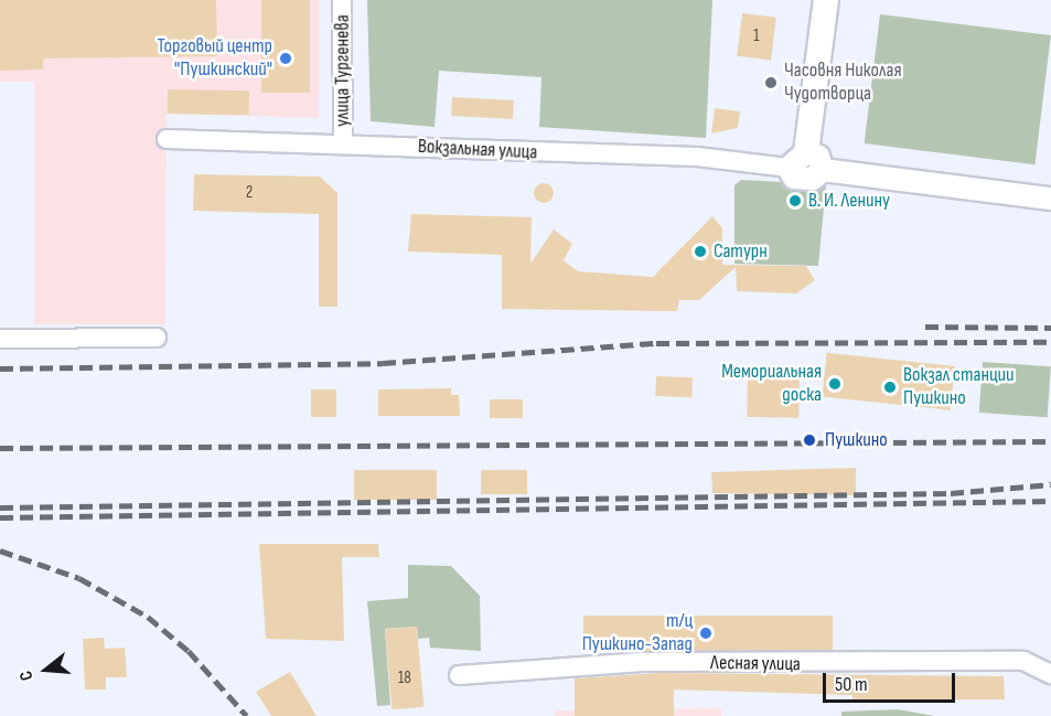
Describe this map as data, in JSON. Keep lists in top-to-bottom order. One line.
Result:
{"streets":{"street":["улица Тургенева","Вокзальная улица","Лесная улица"]},"crossings":[["улица Тургенева","Вокзальная улица"]],"places":["Торговый центр \"Пушкинский\"","Часовня Николая Чудотворца","В. И. Ленину","Сатурн","Мемориальная доска","Вокзал станции Пушкино","Пушкино","т/ц Пушкино-Запад"],"house_numbers":["1","2","18"],"scale_bar":"50 m","north":"left"}
